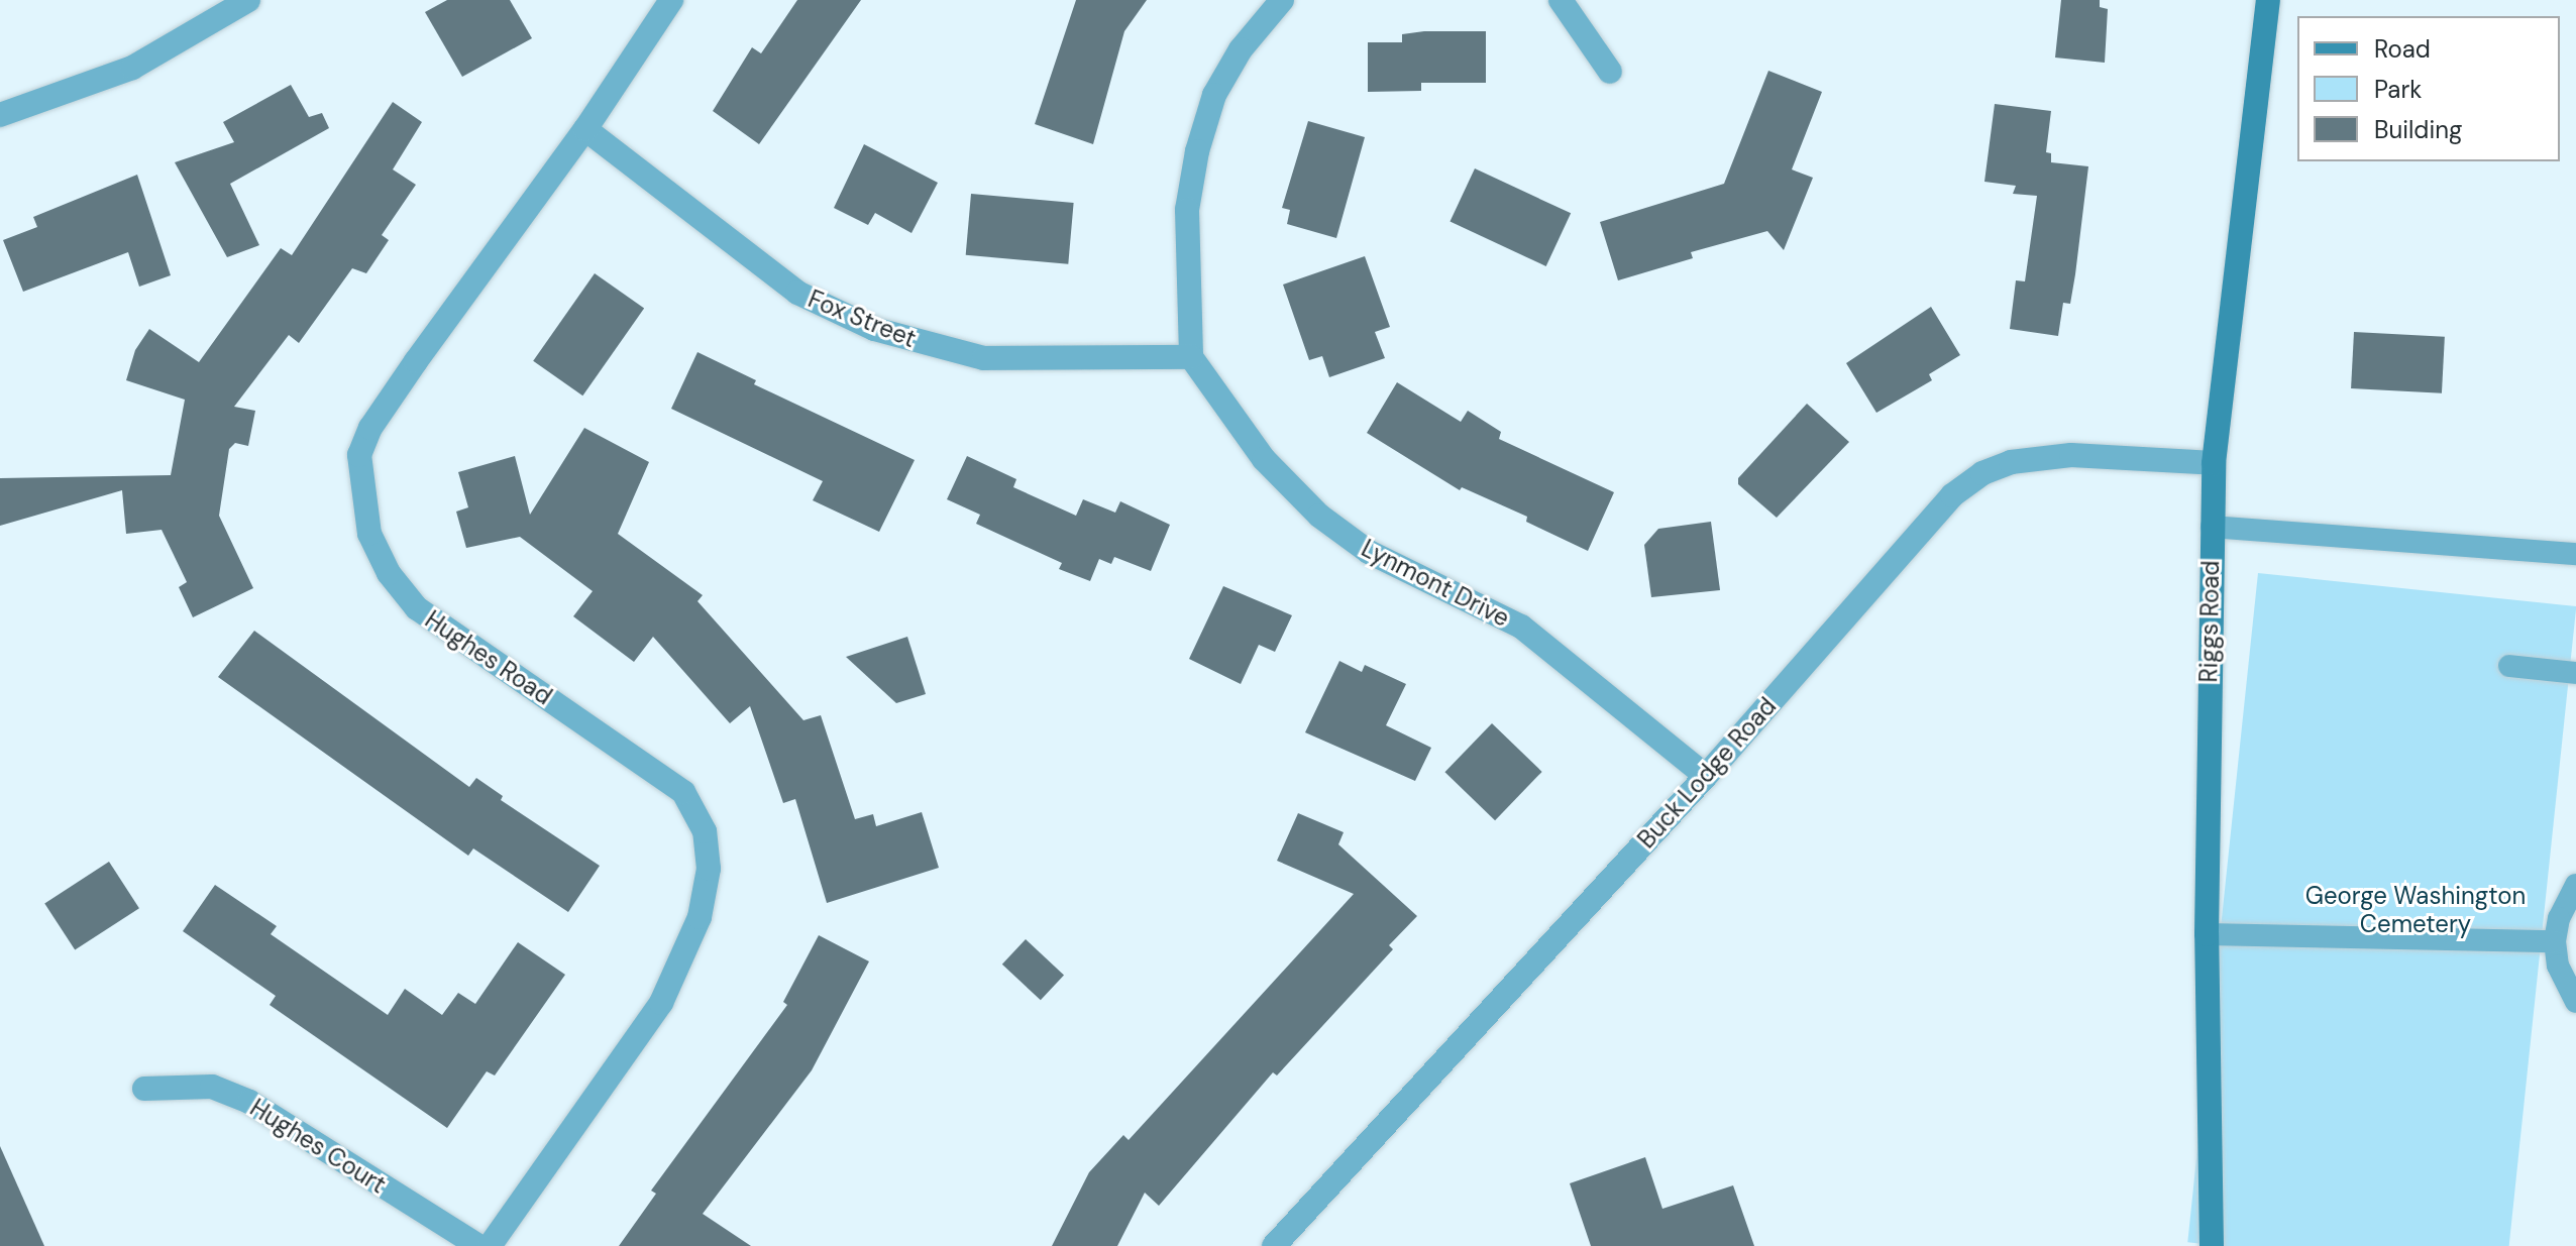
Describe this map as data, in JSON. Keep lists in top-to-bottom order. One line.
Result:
{"streets":{"main road":["Riggs Road"],"street":["Fox Street","Lynmont Drive","Hughes Road","Buck Lodge Road","Hughes Court"]},"crossings":[["Fox Street","Lynmont Drive"],["Fox Street","Hughes Road"],["Lynmont Drive","Buck Lodge Road"],["Riggs Road","Buck Lodge Road"]],"parks":["George Washington Cemetery"],"legend":["Road","Park","Building"]}
